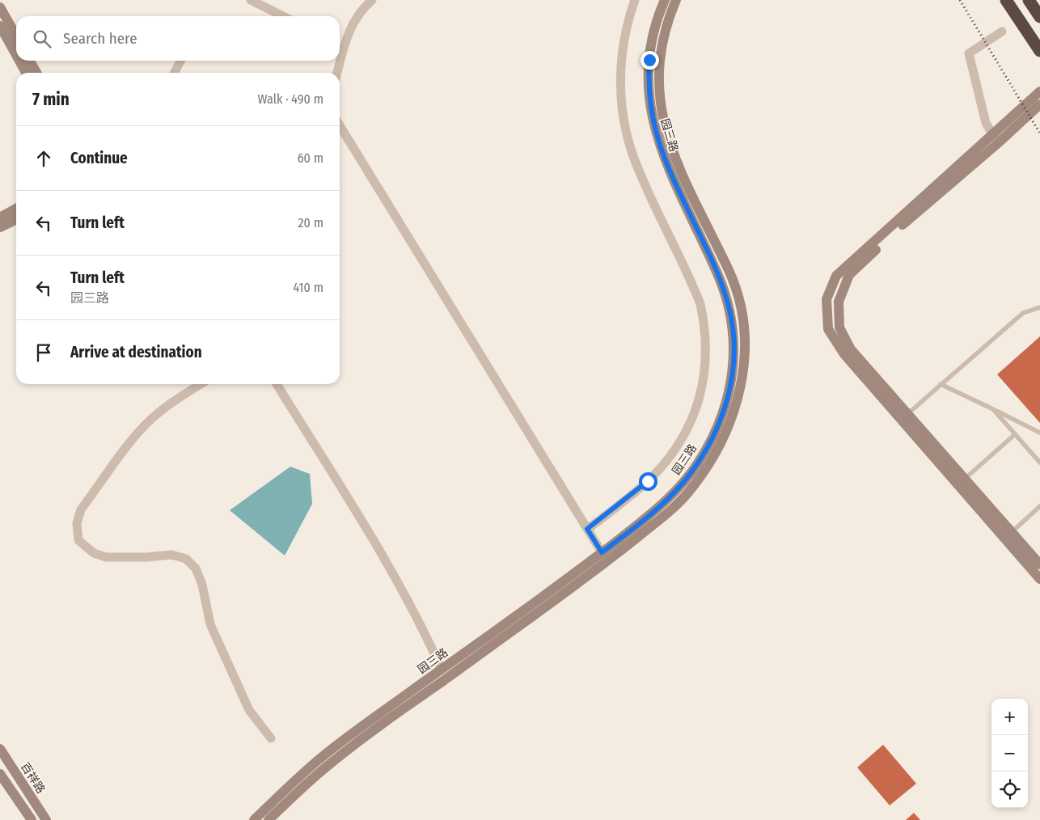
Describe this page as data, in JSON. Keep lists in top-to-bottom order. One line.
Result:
{"streets":{"main road":["园三路","百祥路"]},"page":{"search":"Search here","heading":["7 min","Walk · 490 m"],"list":[["Continue","60 m"],["Turn left","20 m"],["Turn left","园三路","410 m"],"Arrive at destination"],"map_buttons":["+","−"]}}
